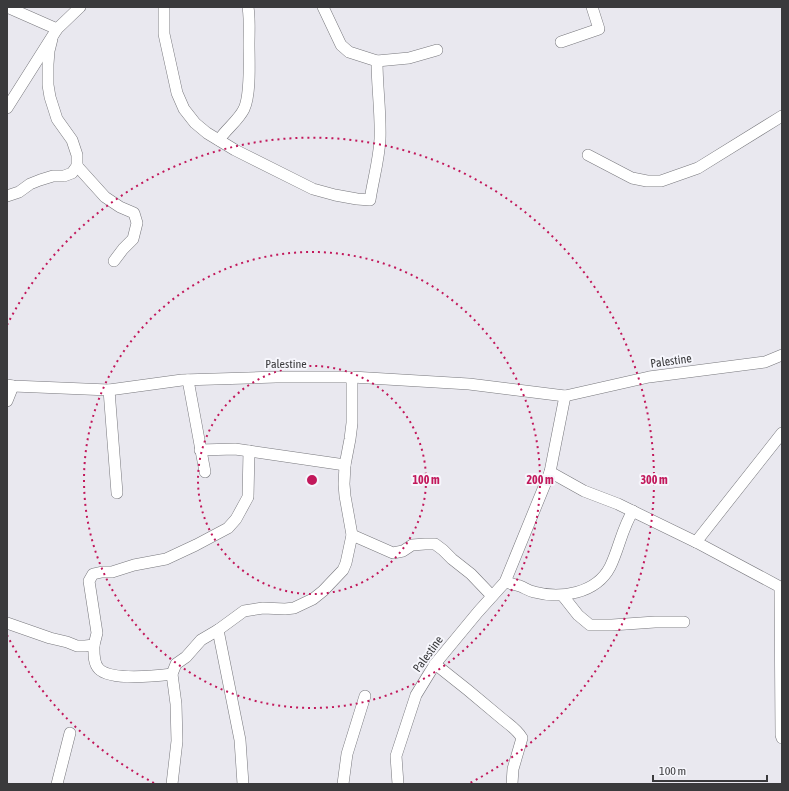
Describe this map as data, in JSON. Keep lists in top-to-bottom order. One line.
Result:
{"streets":{"street":["Palestine"]},"scale_bar":"100 m","rings":["100 m","200 m","300 m"]}
